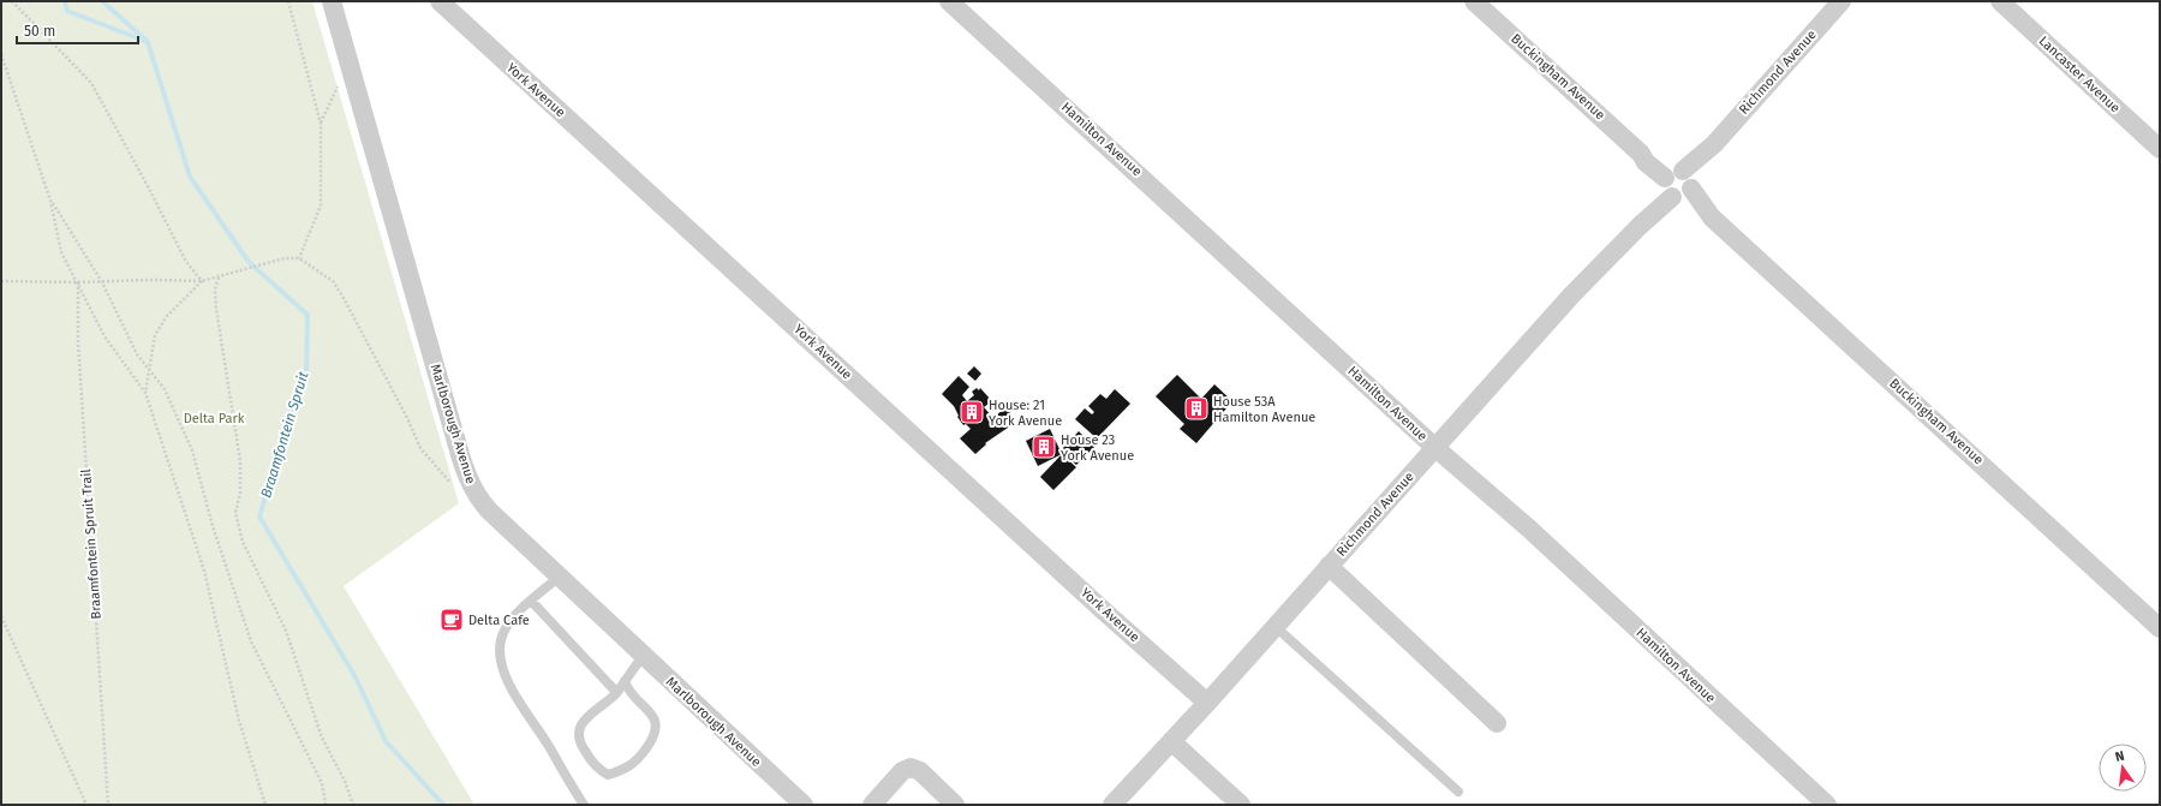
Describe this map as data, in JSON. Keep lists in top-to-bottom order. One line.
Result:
{"streets":{"street":["Richmond Avenue","Lancaster Avenue","Buckingham Avenue","York Avenue","Hamilton Avenue","Marlborough Avenue"],"path":["Braamfontein Spruit Trail"]},"crossings":[["Richmond Avenue","Buckingham Avenue"],["Richmond Avenue","York Avenue"],["Richmond Avenue","Hamilton Avenue"]],"water":["Braamfontein Spruit"],"parks":["Delta Park"],"places":{"building":["House 53A Hamilton Avenue","House: 21 York Avenue","House 23 York Avenue"],"cafe":["Delta Cafe"]},"scale_bar":"50 m","north":"top"}
